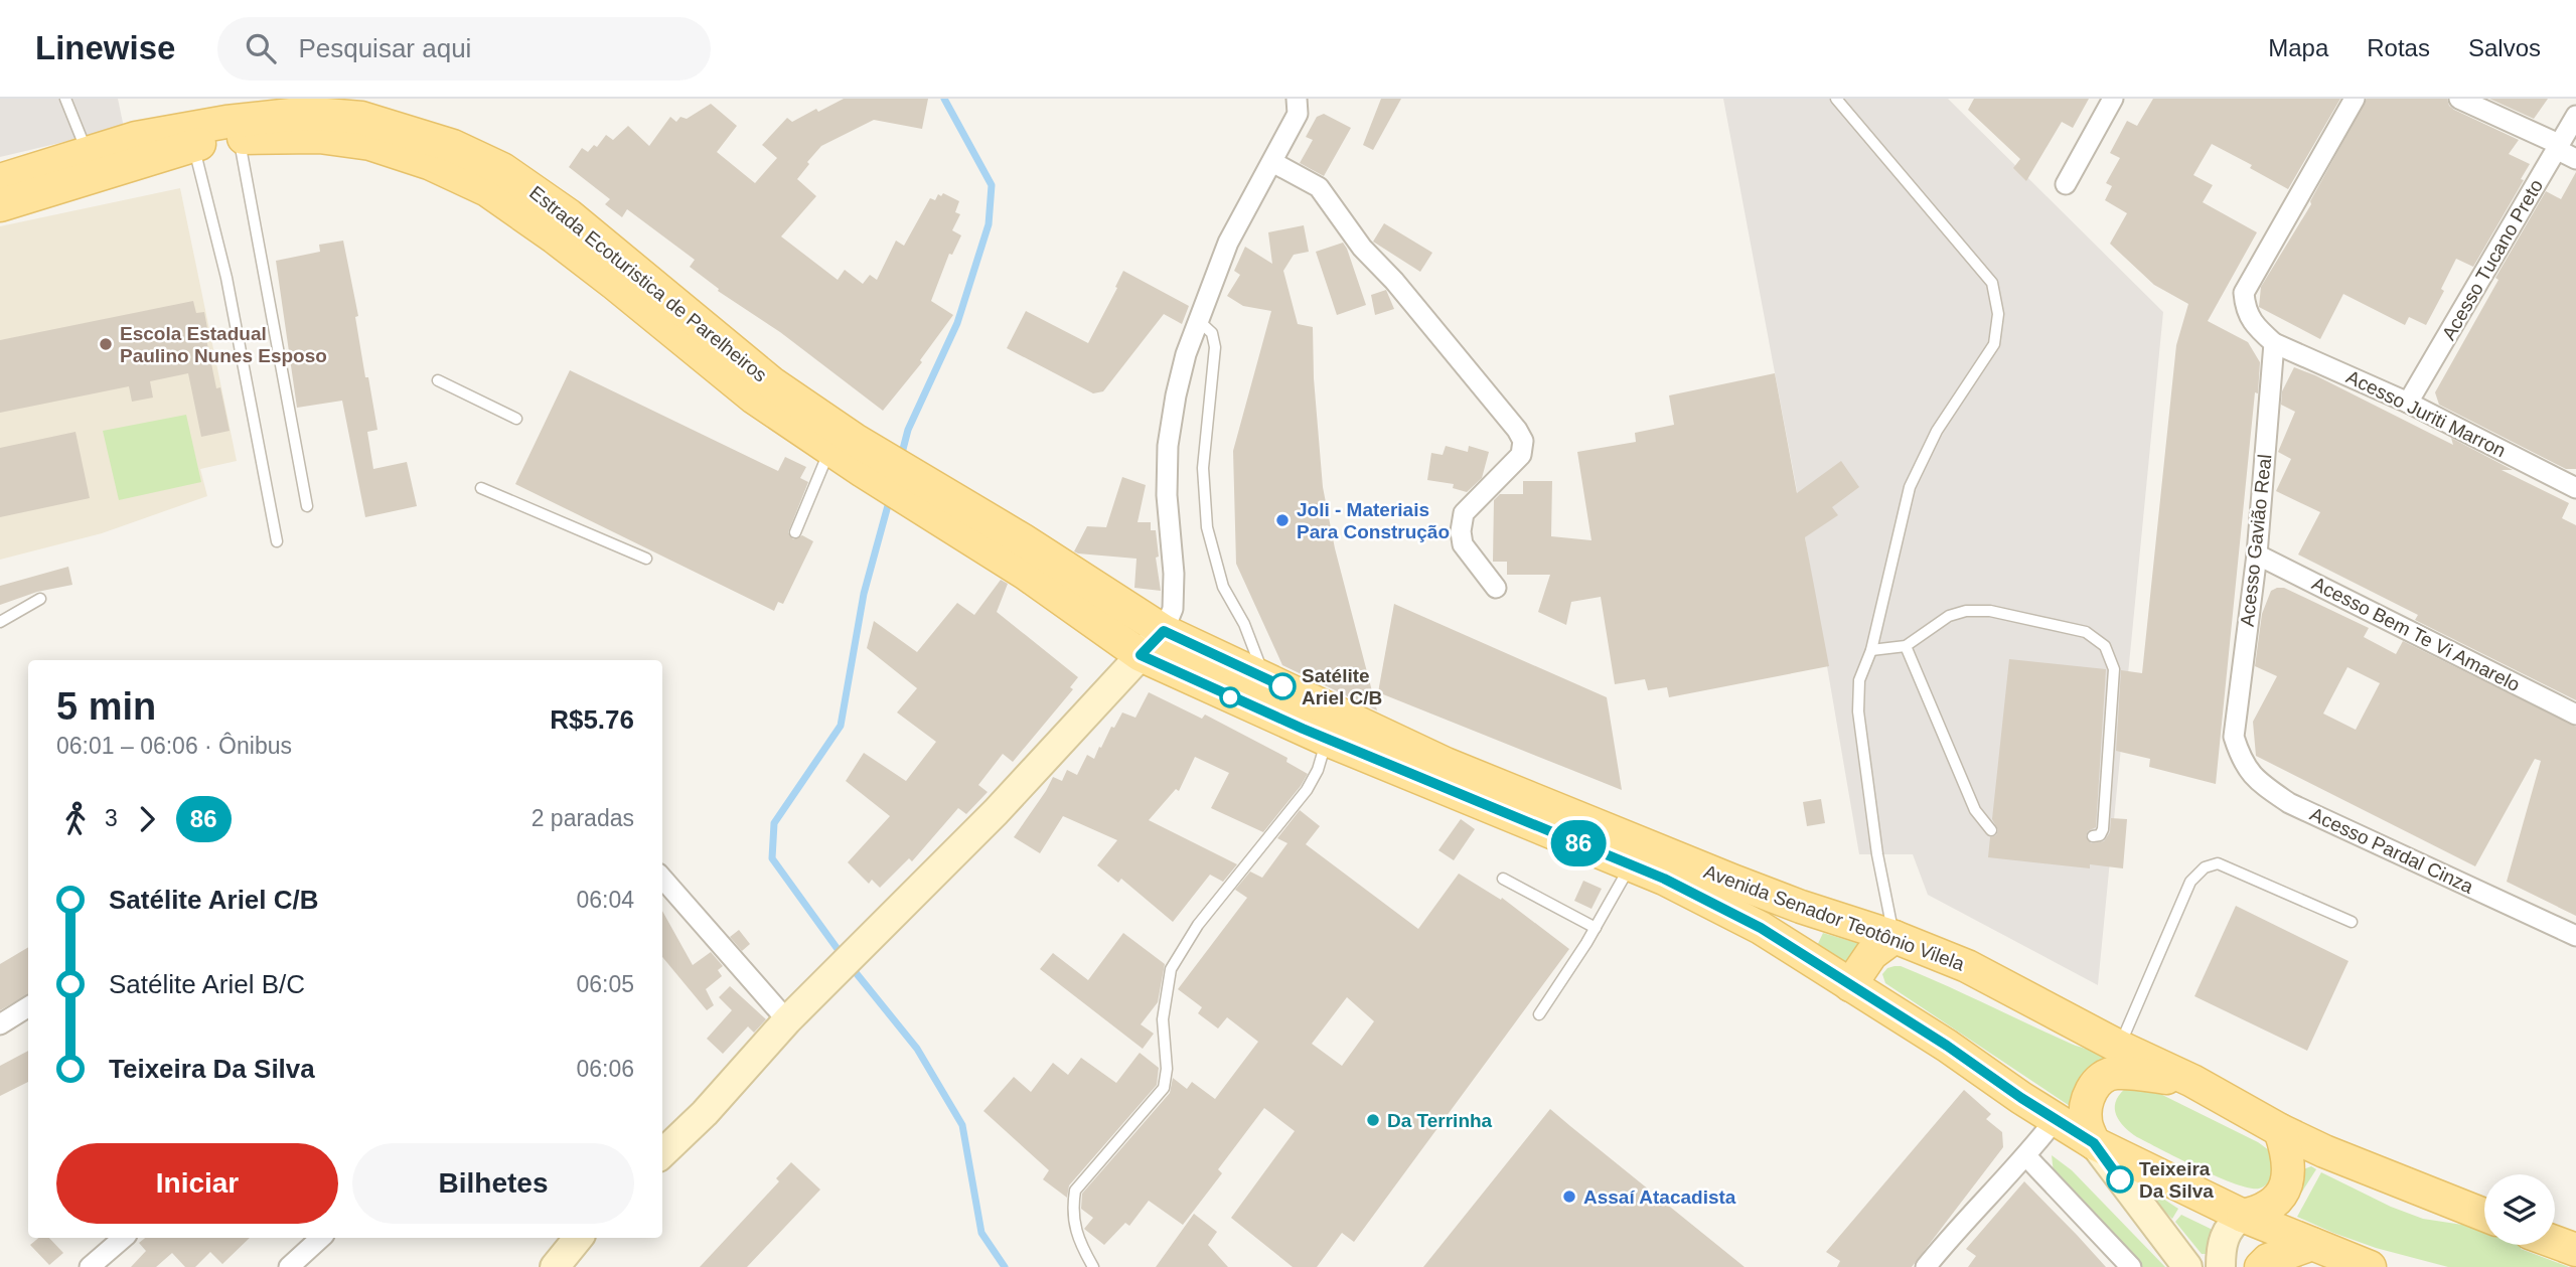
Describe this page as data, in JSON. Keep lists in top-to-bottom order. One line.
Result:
{"streets":{"main road":["Estrada Ecoturistica de Parelheiros","Avenida Senador Teotônio Vilela"],"street":["Acesso Tucano Preto","Acesso Juriti Marron","Acesso Gavião Real","Acesso Bem Te Vi Amarelo","Acesso Pardal Cinza"]},"crossings":[["Acesso Tucano Preto","Acesso Juriti Marron"],["Estrada Ecoturistica de Parelheiros","Avenida Senador Teotônio Vilela"],["Acesso Juriti Marron","Acesso Gavião Real"],["Acesso Gavião Real","Acesso Bem Te Vi Amarelo"],["Acesso Gavião Real","Acesso Pardal Cinza"]],"places":["Escola Estadual Paulino Nunes Esposo","Joli - Materiais Para Construção","Satélite Ariel C/B","Da Terrinha","Teixeira Da Silva","Assaí Atacadista"],"lines":["bus line 86"],"page":{"header":"Linewise","search":"Pesquisar aqui","nav":["Mapa","Rotas","Salvos"],"on_map":"86","heading":["5 min","06:01 – 06:06 · Ônibus","R$5.76"],"legs":["3","86","2 paradas"],"list":[{"name":"Satélite Ariel C/B","value":"06:04"},{"name":"Satélite Ariel B/C","value":"06:05"},{"name":"Teixeira Da Silva","value":"06:06"}],"buttons":["Iniciar","Bilhetes"]}}
